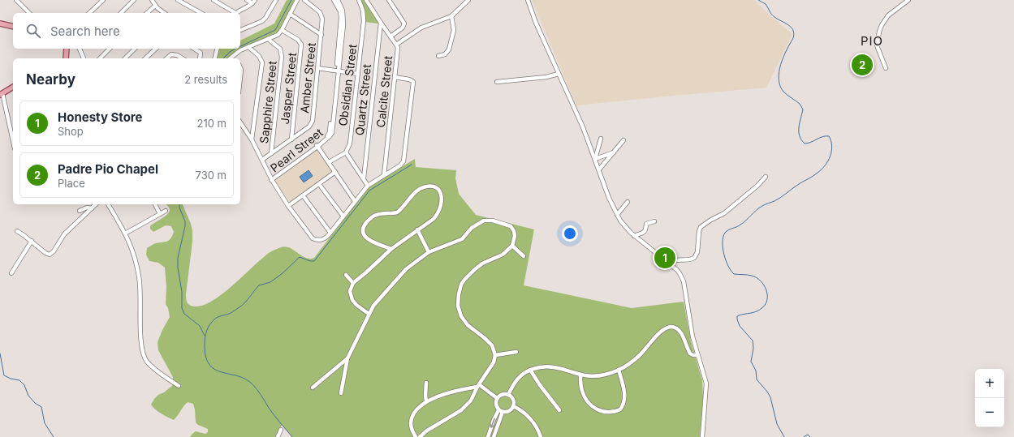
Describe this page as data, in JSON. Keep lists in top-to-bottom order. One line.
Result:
{"streets":{"street":["Amber Street","Obsidian Street","Jasper Street","Calcite Street","Quartz Street","Sapphire Street","Pearl Street"]},"crossings":[["Amber Street","Jasper Street"],["Amber Street","Sapphire Street"],["Calcite Street","Quartz Street"]],"districts":["PIO"],"page":{"search":"Search here","pins":["2","1"],"heading":["Nearby","2 results"],"list":[{"mark":"1","name":"Honesty Store","note":"Shop","value":"210 m"},{"mark":"2","name":"Padre Pio Chapel","note":"Place","value":"730 m"}],"map_buttons":["+","−"]}}
